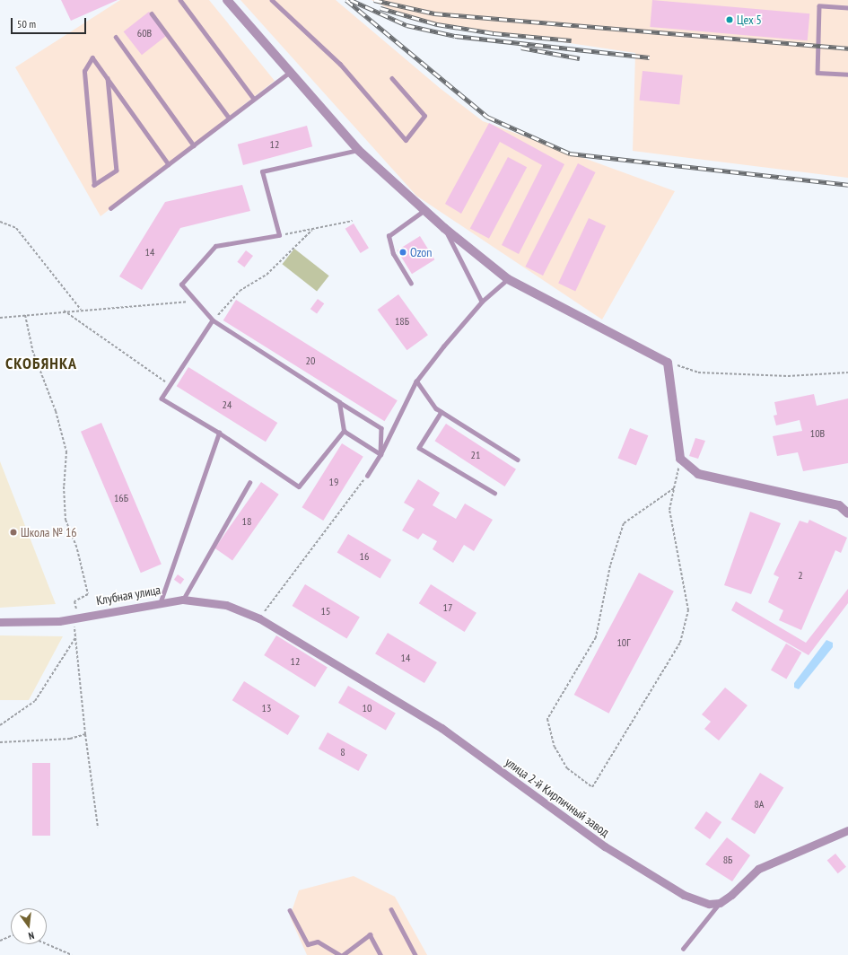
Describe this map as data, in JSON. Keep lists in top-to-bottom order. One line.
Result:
{"streets":{"street":["Клубная улица","улица 2-й Кирпичный завод"]},"crossings":[["Клубная улица","улица 2-й Кирпичный завод"]],"districts":["СКОБЯНКА"],"places":["Цех 5","Ozon","Школа № 16"],"house_numbers":["60В","12","14","18Б","20","24","10В","21","19","16Б","18","16","2","17","15","10Г","14","12","13","10","8","8А","8Б"],"scale_bar":"50 m","north":"bottom"}
